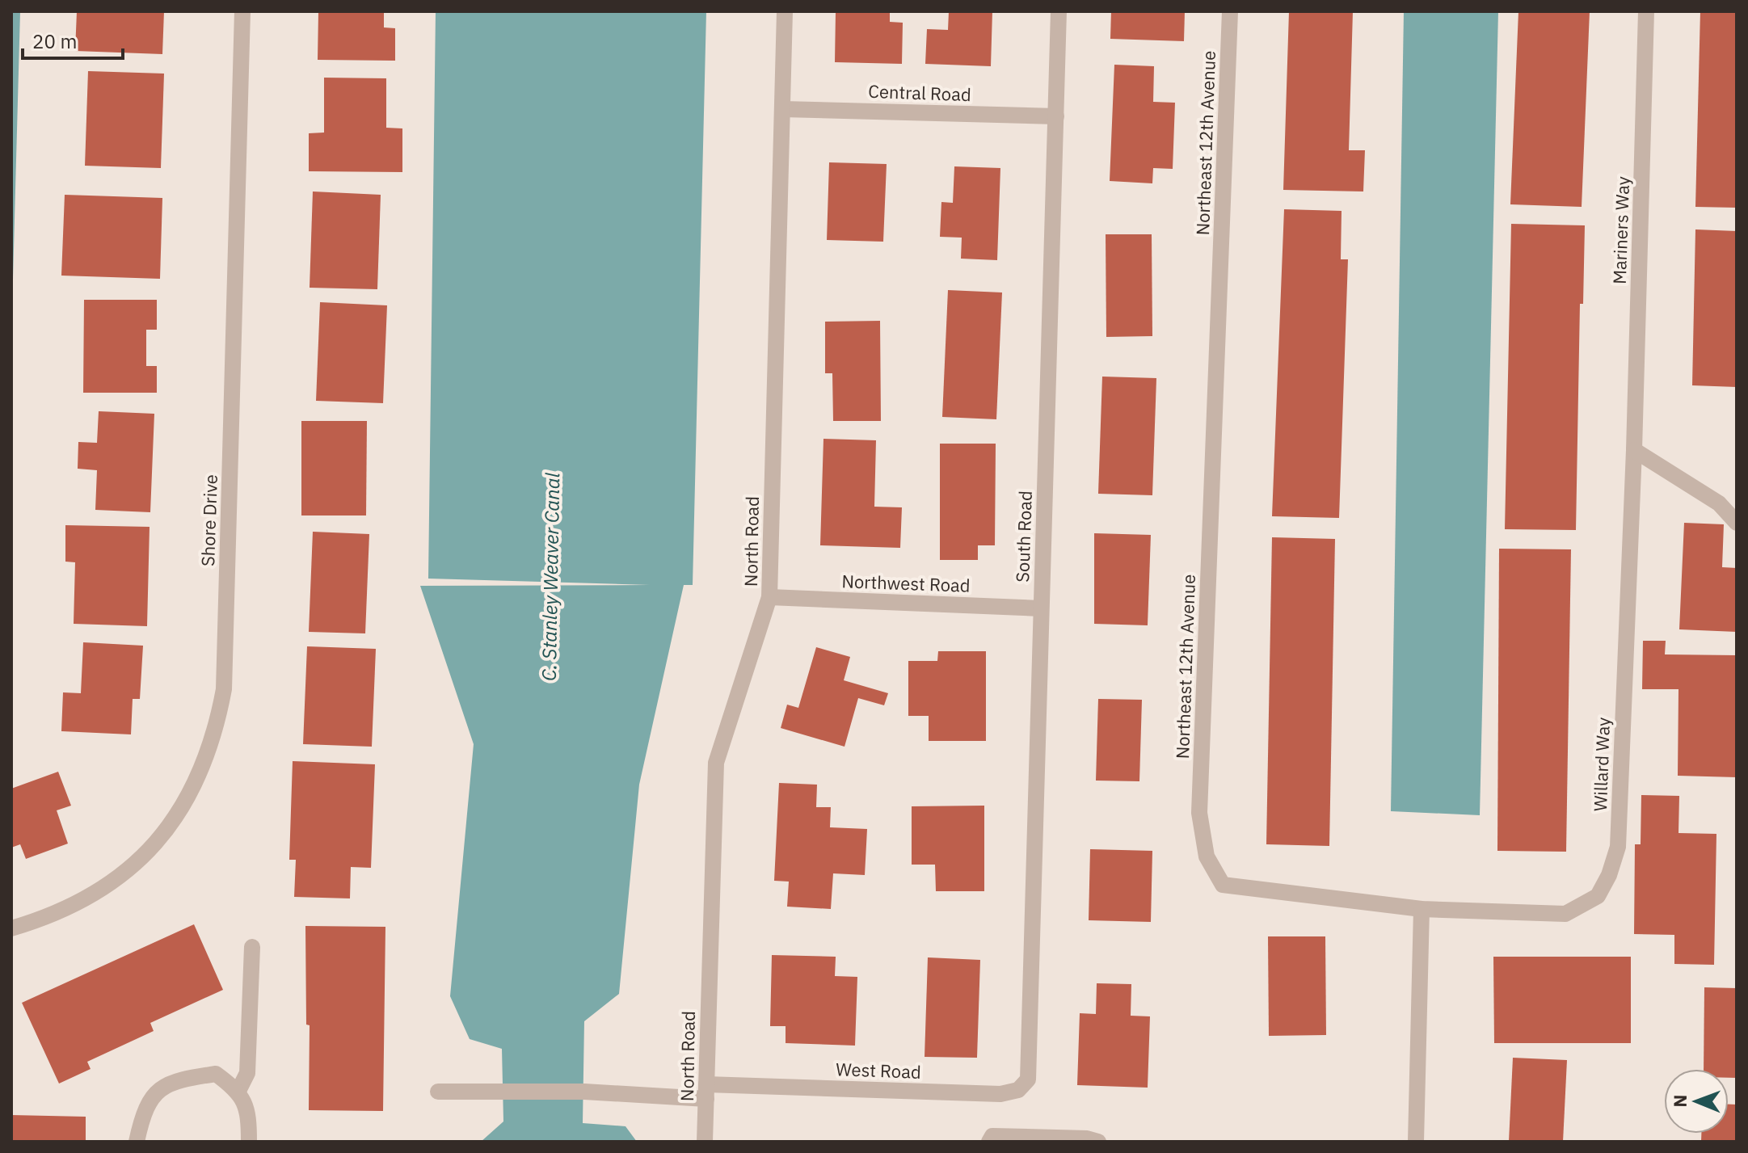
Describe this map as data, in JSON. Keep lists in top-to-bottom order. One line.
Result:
{"streets":{"street":["Central Road","Northeast 12th Avenue","Mariners Way","Shore Drive","South Road","North Road","Northwest Road","Willard Way","West Road"]},"crossings":[["Central Road","South Road"],["Central Road","North Road"],["Northeast 12th Avenue","Willard Way"],["Mariners Way","Willard Way"],["South Road","Northwest Road"],["South Road","West Road"],["North Road","Northwest Road"],["North Road","West Road"]],"water":["C. Stanley Weaver Canal"],"scale_bar":"20 m","north":"left"}
